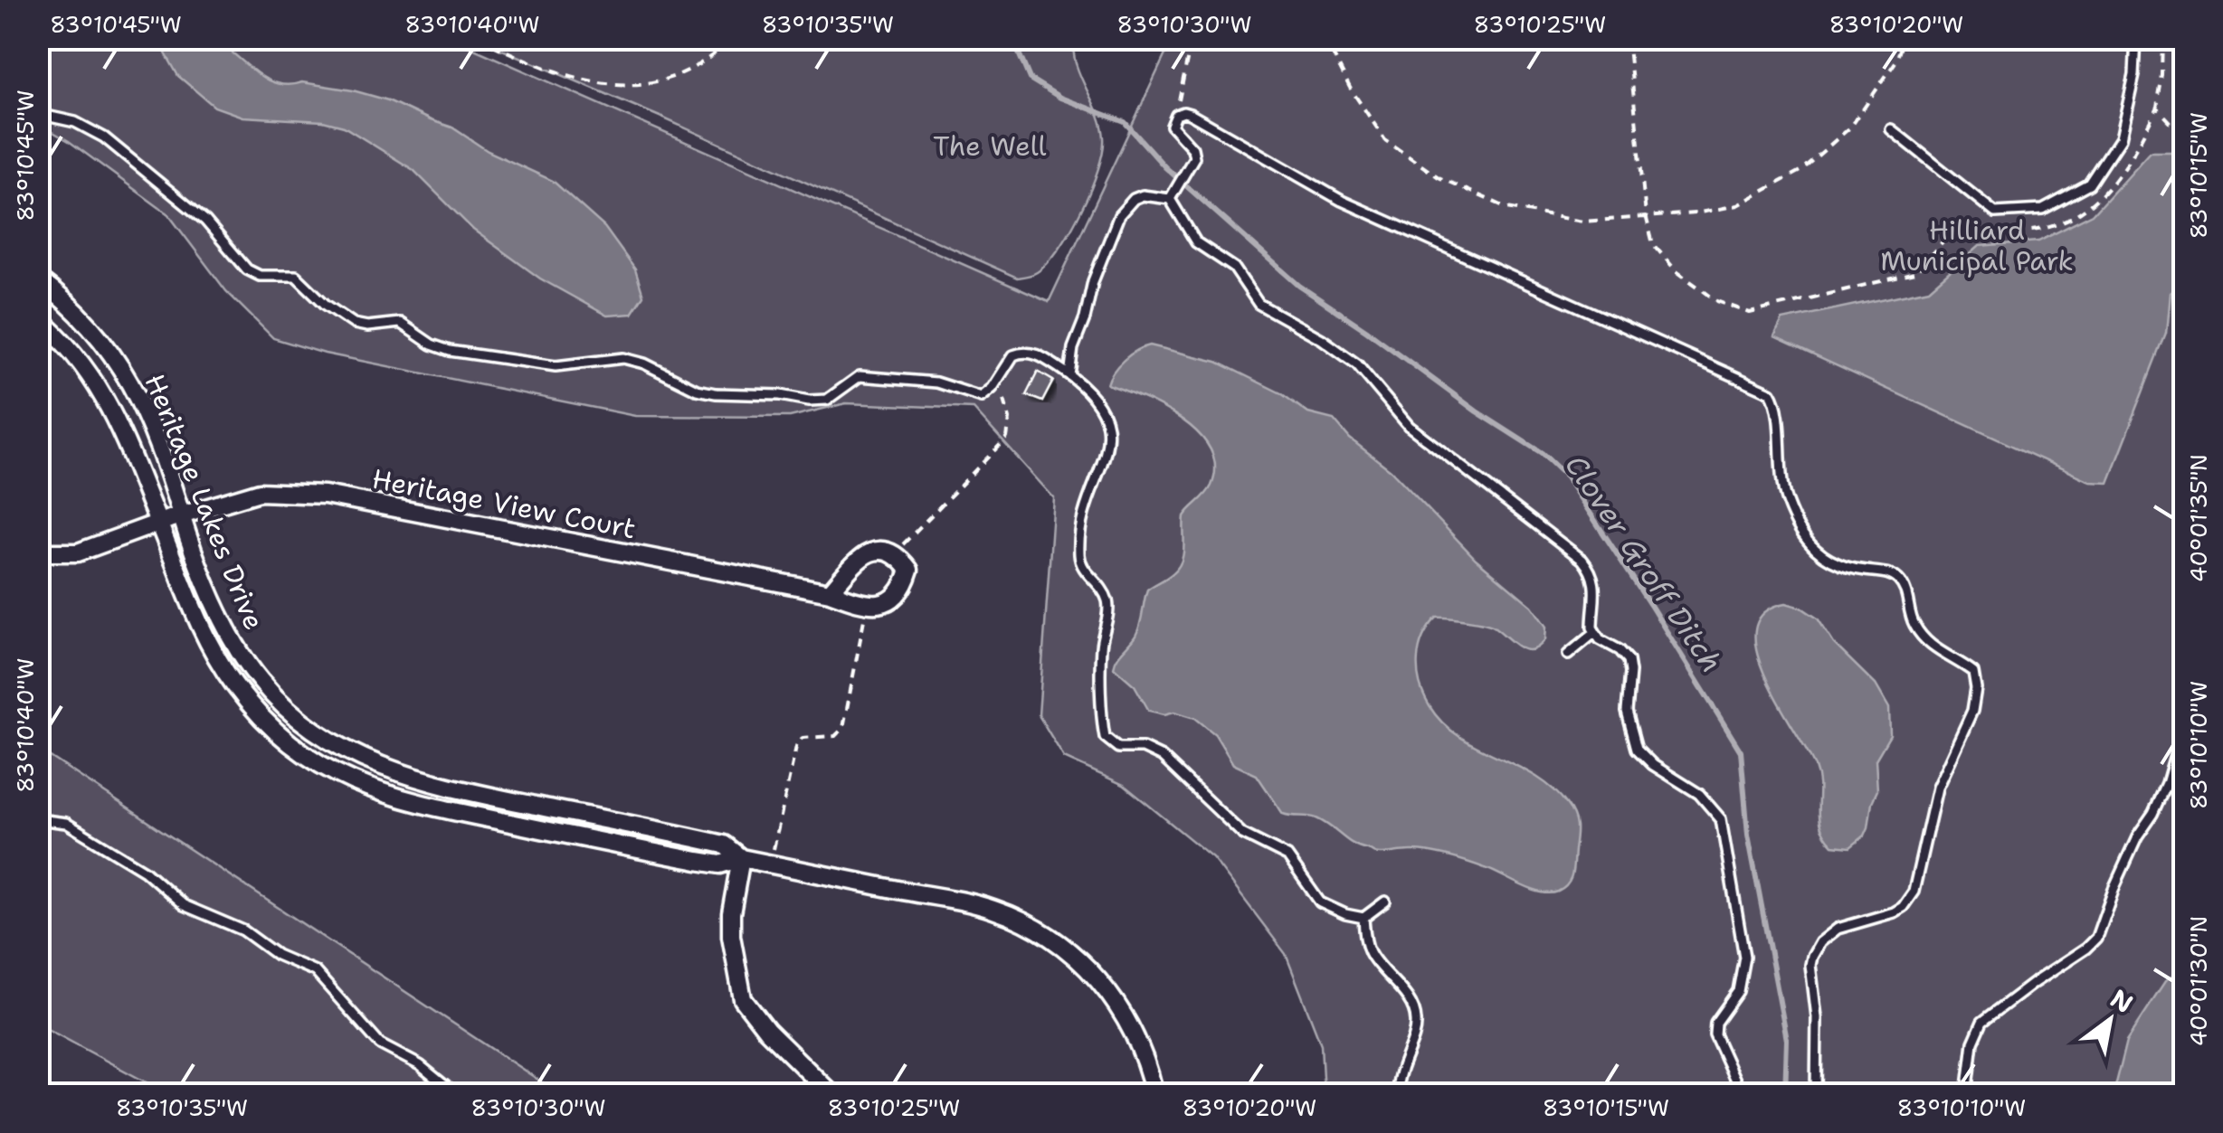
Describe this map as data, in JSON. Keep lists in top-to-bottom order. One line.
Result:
{"streets":{"street":["Heritage Lakes Drive","Heritage View Court"]},"crossings":[["Heritage Lakes Drive","Heritage View Court"]],"water":["Clover Groff Ditch"],"parks":["The Well","Hilliard Municipal Park"],"north":"top right","coordinates":["83°10'45\"W","83°10'40\"W","83°10'35\"W","83°10'30\"W","83°10'25\"W","83°10'20\"W","83°10'15\"W","40°01'35\"N","83°10'10\"W","40°01'30\"N"]}
